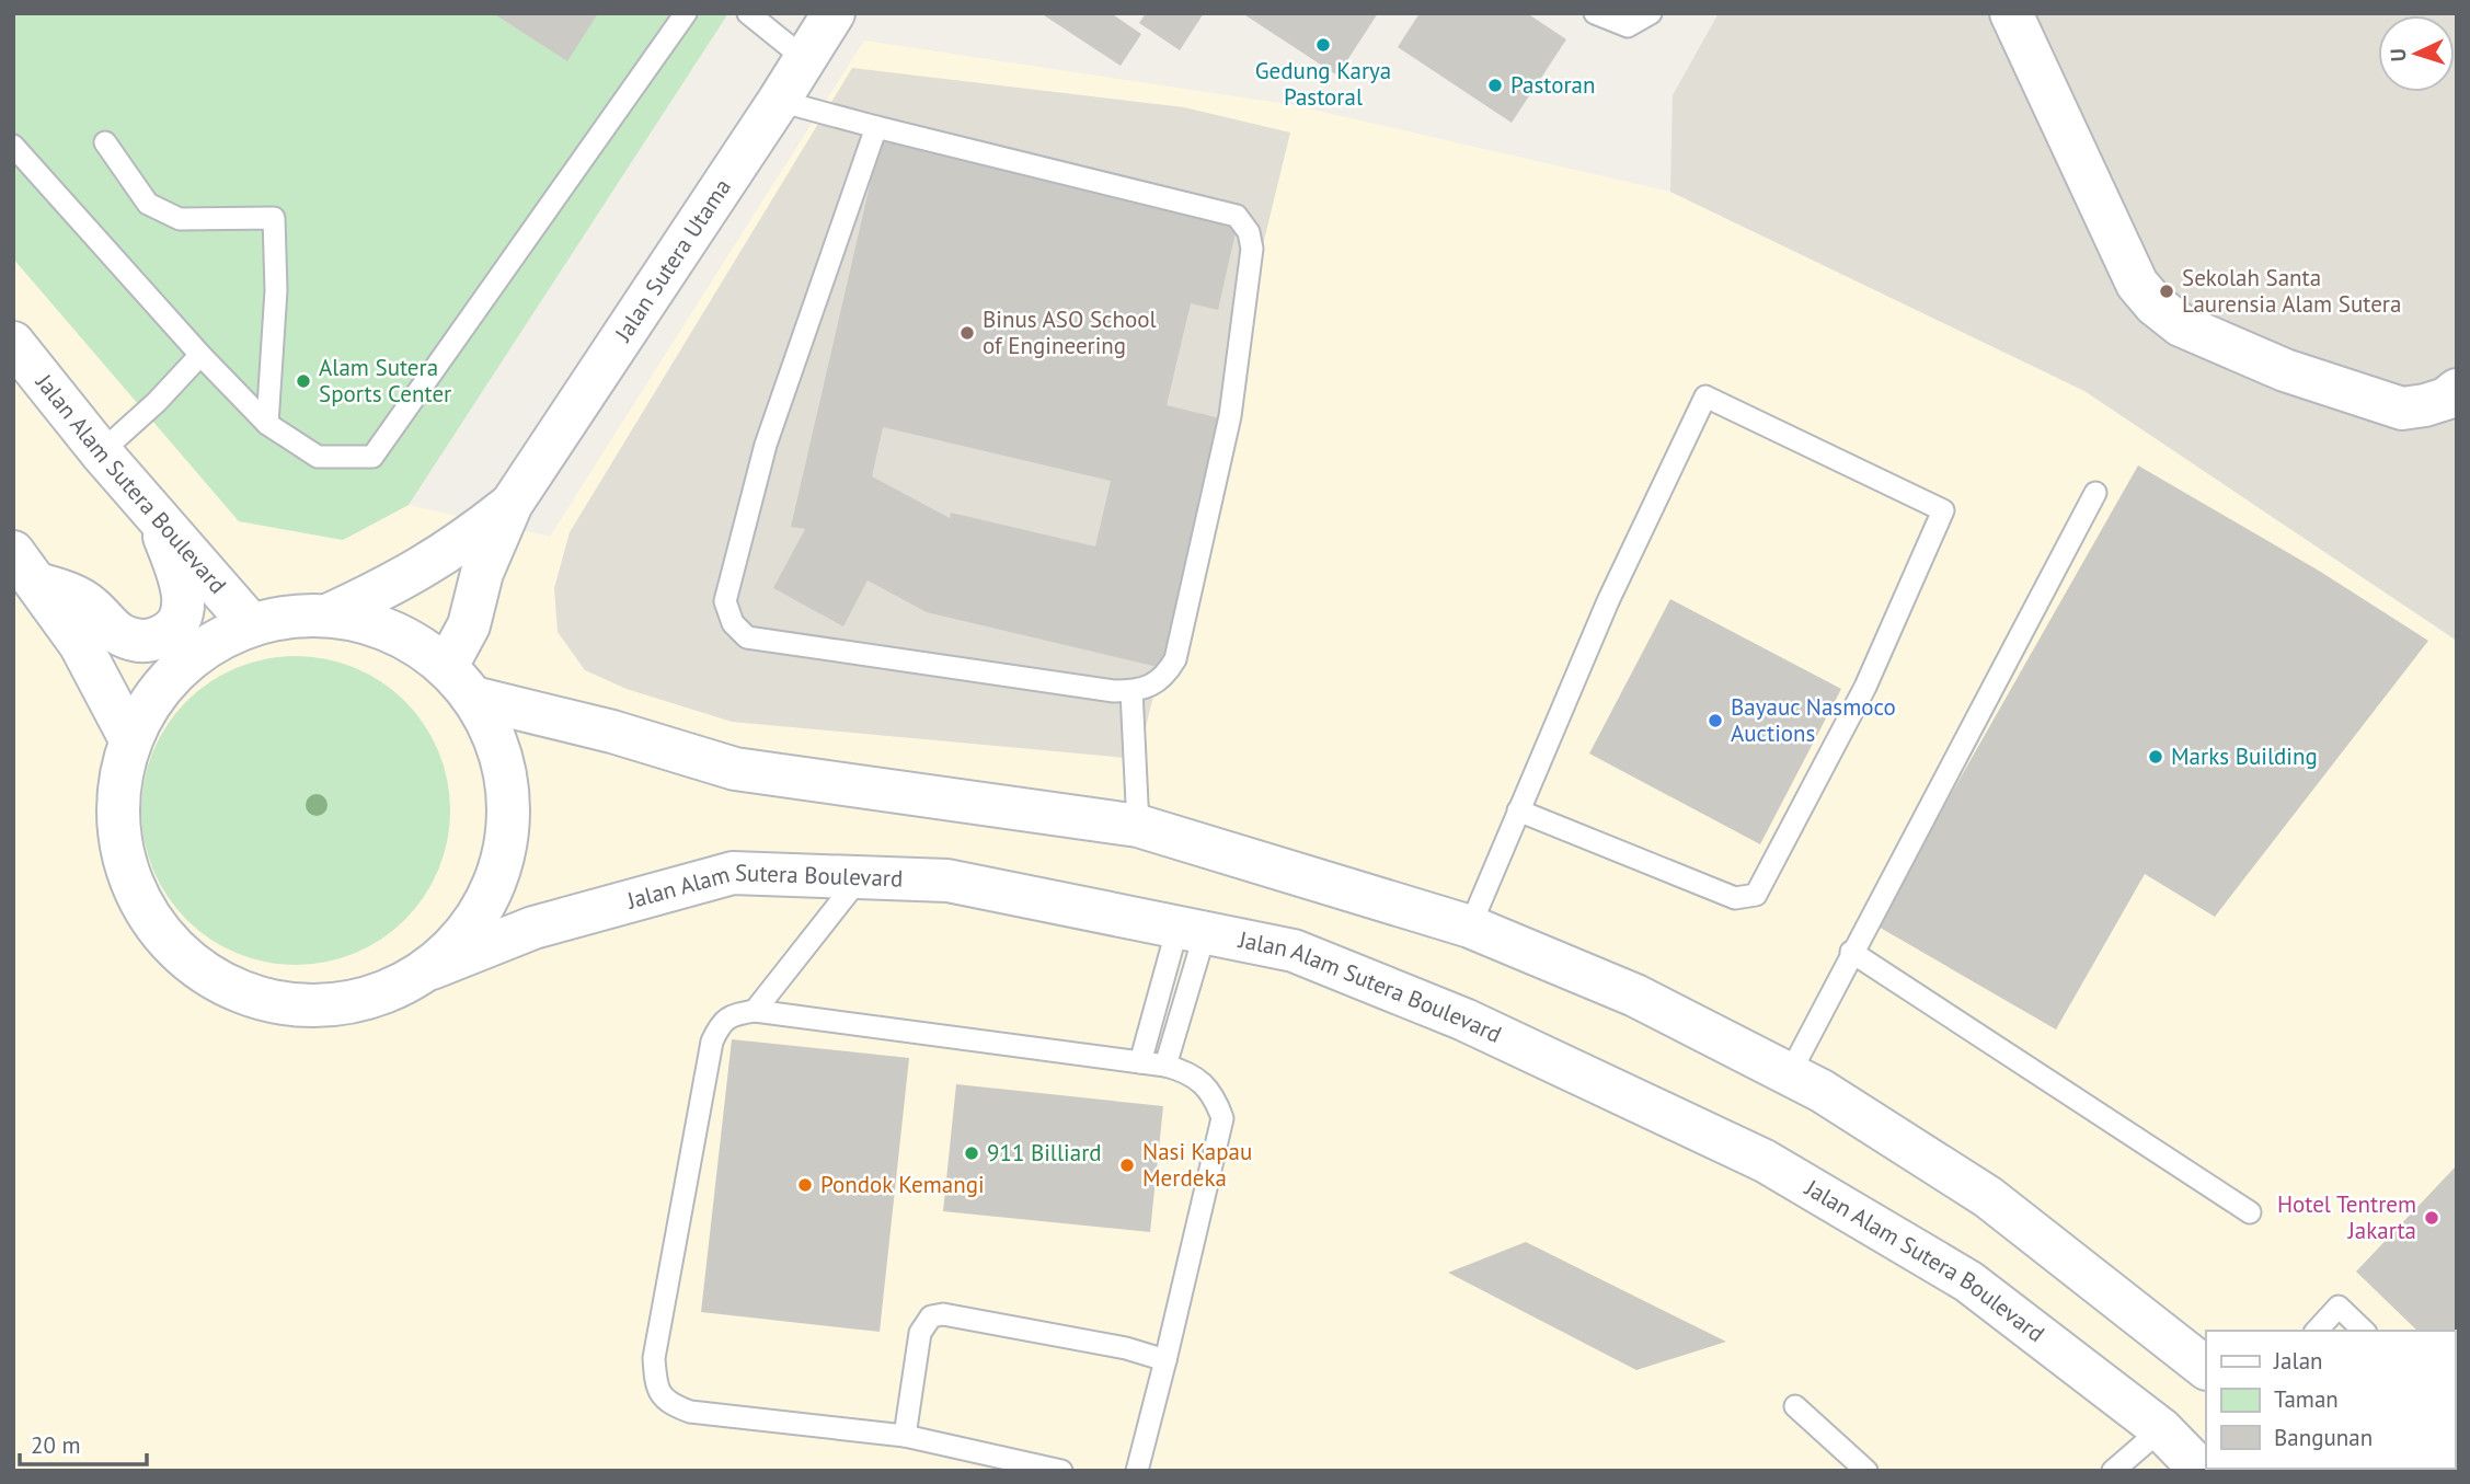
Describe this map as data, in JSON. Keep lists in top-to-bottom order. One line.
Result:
{"streets":{"main road":["Jalan Sutera Utama","Jalan Alam Sutera Boulevard"]},"places":["Gedung Karya Pastoral","Pastoran","Sekolah Santa Laurensia Alam Sutera","Binus ASO School of Engineering","Alam Sutera Sports Center","Bayauc Nasmoco Auctions","Marks Building","911 Billiard","Nasi Kapau Merdeka","Pondok Kemangi","Hotel Tentrem Jakarta"],"legend":["Jalan","Taman","Bangunan"],"scale_bar":"20 m","north":"left"}
